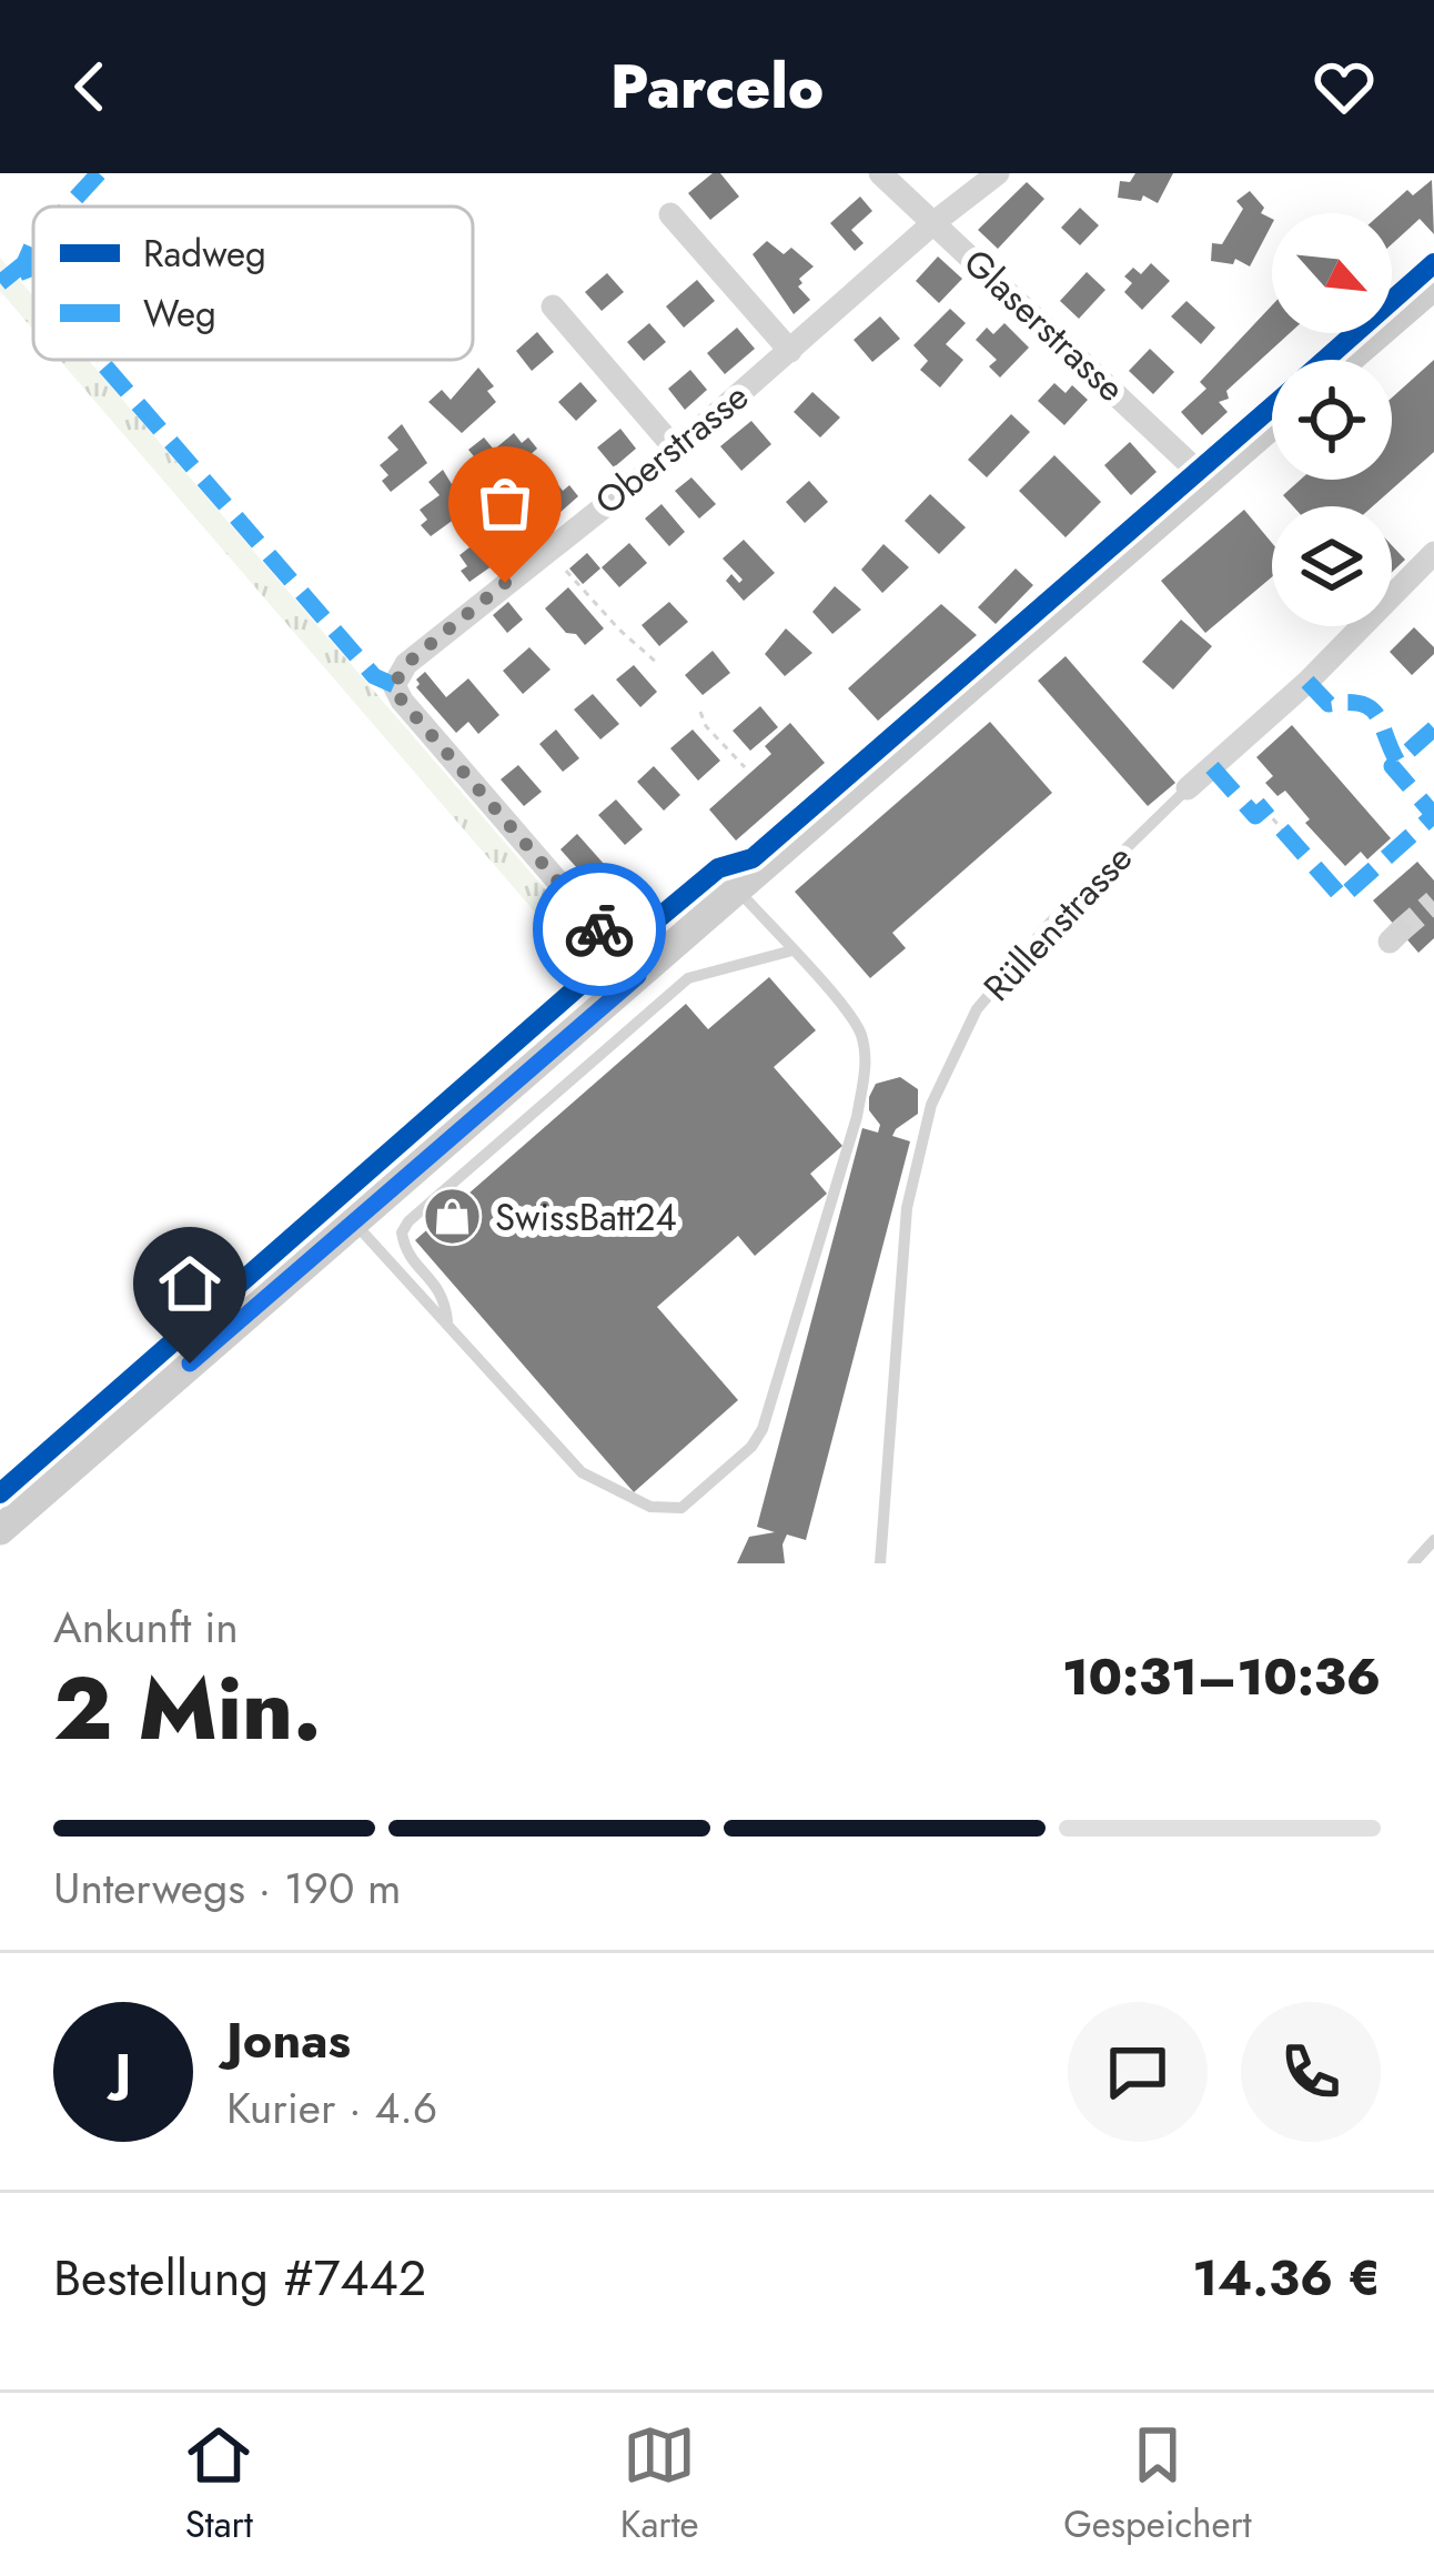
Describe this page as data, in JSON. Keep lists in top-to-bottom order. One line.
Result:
{"streets":{"street":["Glaserstrasse","Oberstrasse","Rüllenstrasse"]},"crossings":[["Glaserstrasse","Oberstrasse"]],"places":{"shop":["SwissBatt24"]},"legend":["Radweg","Weg"],"north":"bottom right","page":{"header":"Parcelo","heading":["2 Min.","Ankunft in","10:31–10:36"],"panel":["Jonas","Kurier · 4.6","Bestellung #7442","14.36 €"],"bar":"Unterwegs · 190 m","round":"J","tabs":["Start","Karte","Gespeichert"]}}
